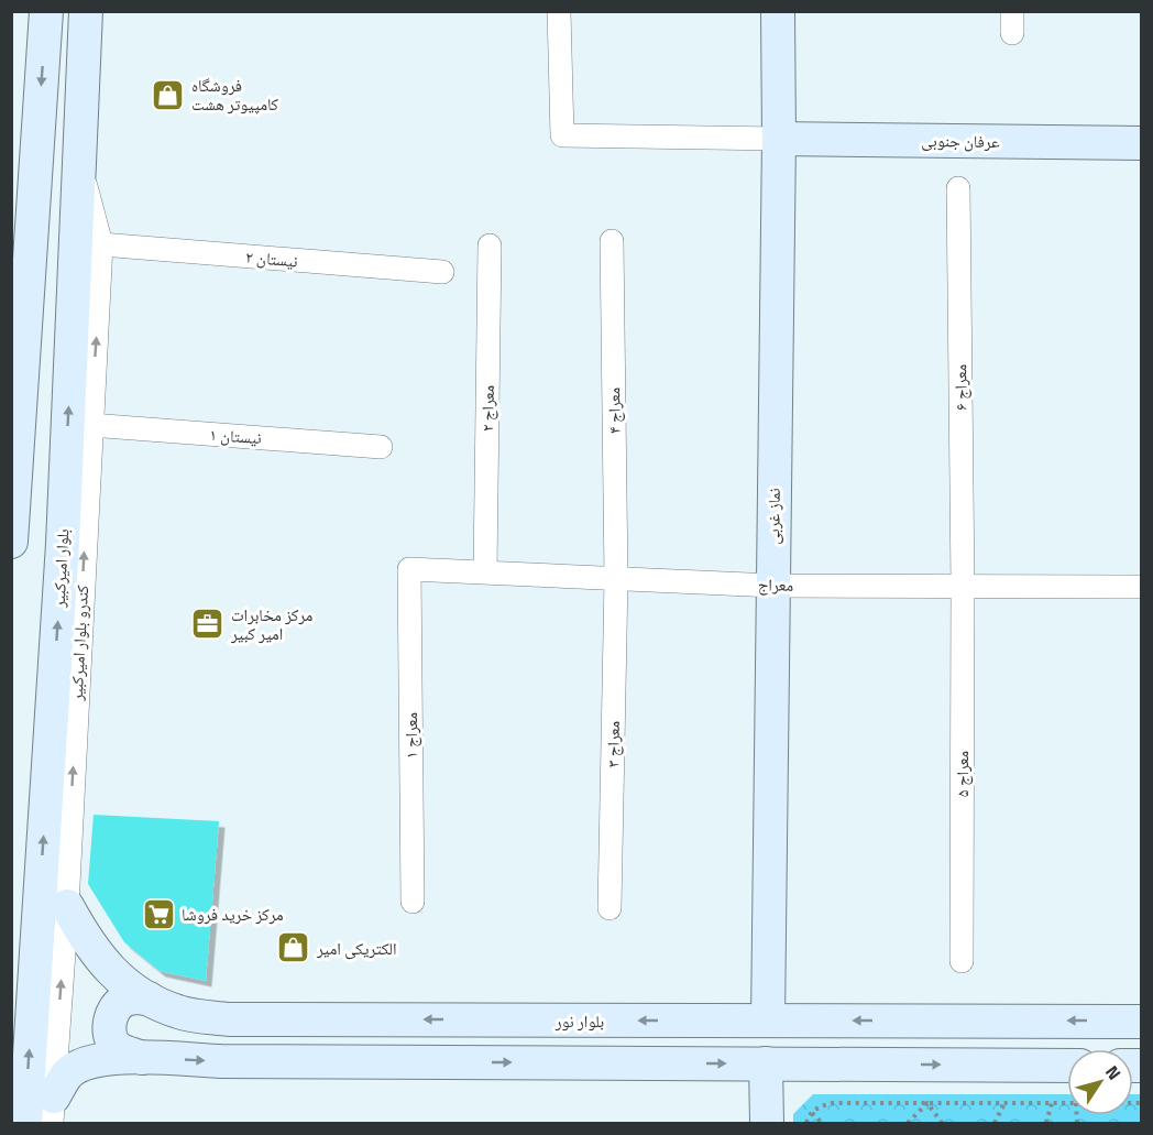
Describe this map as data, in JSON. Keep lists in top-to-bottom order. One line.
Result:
{"streets":{"street":["عرفان جنوبی","نیستان ۲","معراج ۶","معراج ۲","معراج ۴","نیستان ۱","نماز غربی","بلوار امیرکبیر","معراج","کندرو بلوار امیرکبیر","معراج ۱","معراج ۳","معراج ۵","بلوار نور"]},"crossings":[["عرفان جنوبی","نماز غربی"],["نیستان ۲","کندرو بلوار امیرکبیر"],["معراج ۶","معراج"],["معراج ۶","معراج ۵"],["معراج ۲","معراج"],["معراج ۴","معراج"],["معراج ۴","معراج ۳"],["نیستان ۱","کندرو بلوار امیرکبیر"],["نماز غربی","معراج"],["نماز غربی","بلوار نور"],["بلوار امیرکبیر","کندرو بلوار امیرکبیر"],["معراج","معراج ۱"],["معراج","معراج ۳"],["معراج","معراج ۵"],["کندرو بلوار امیرکبیر","بلوار نور"]],"places":{"shop":["فروشگاه کامپیوتر هشت","الکتریکی امیر"],"office":["مرکز مخابرات امیر کبیر"],"supermarket":["مرکز خرید فروشا"]},"north":"top right"}
